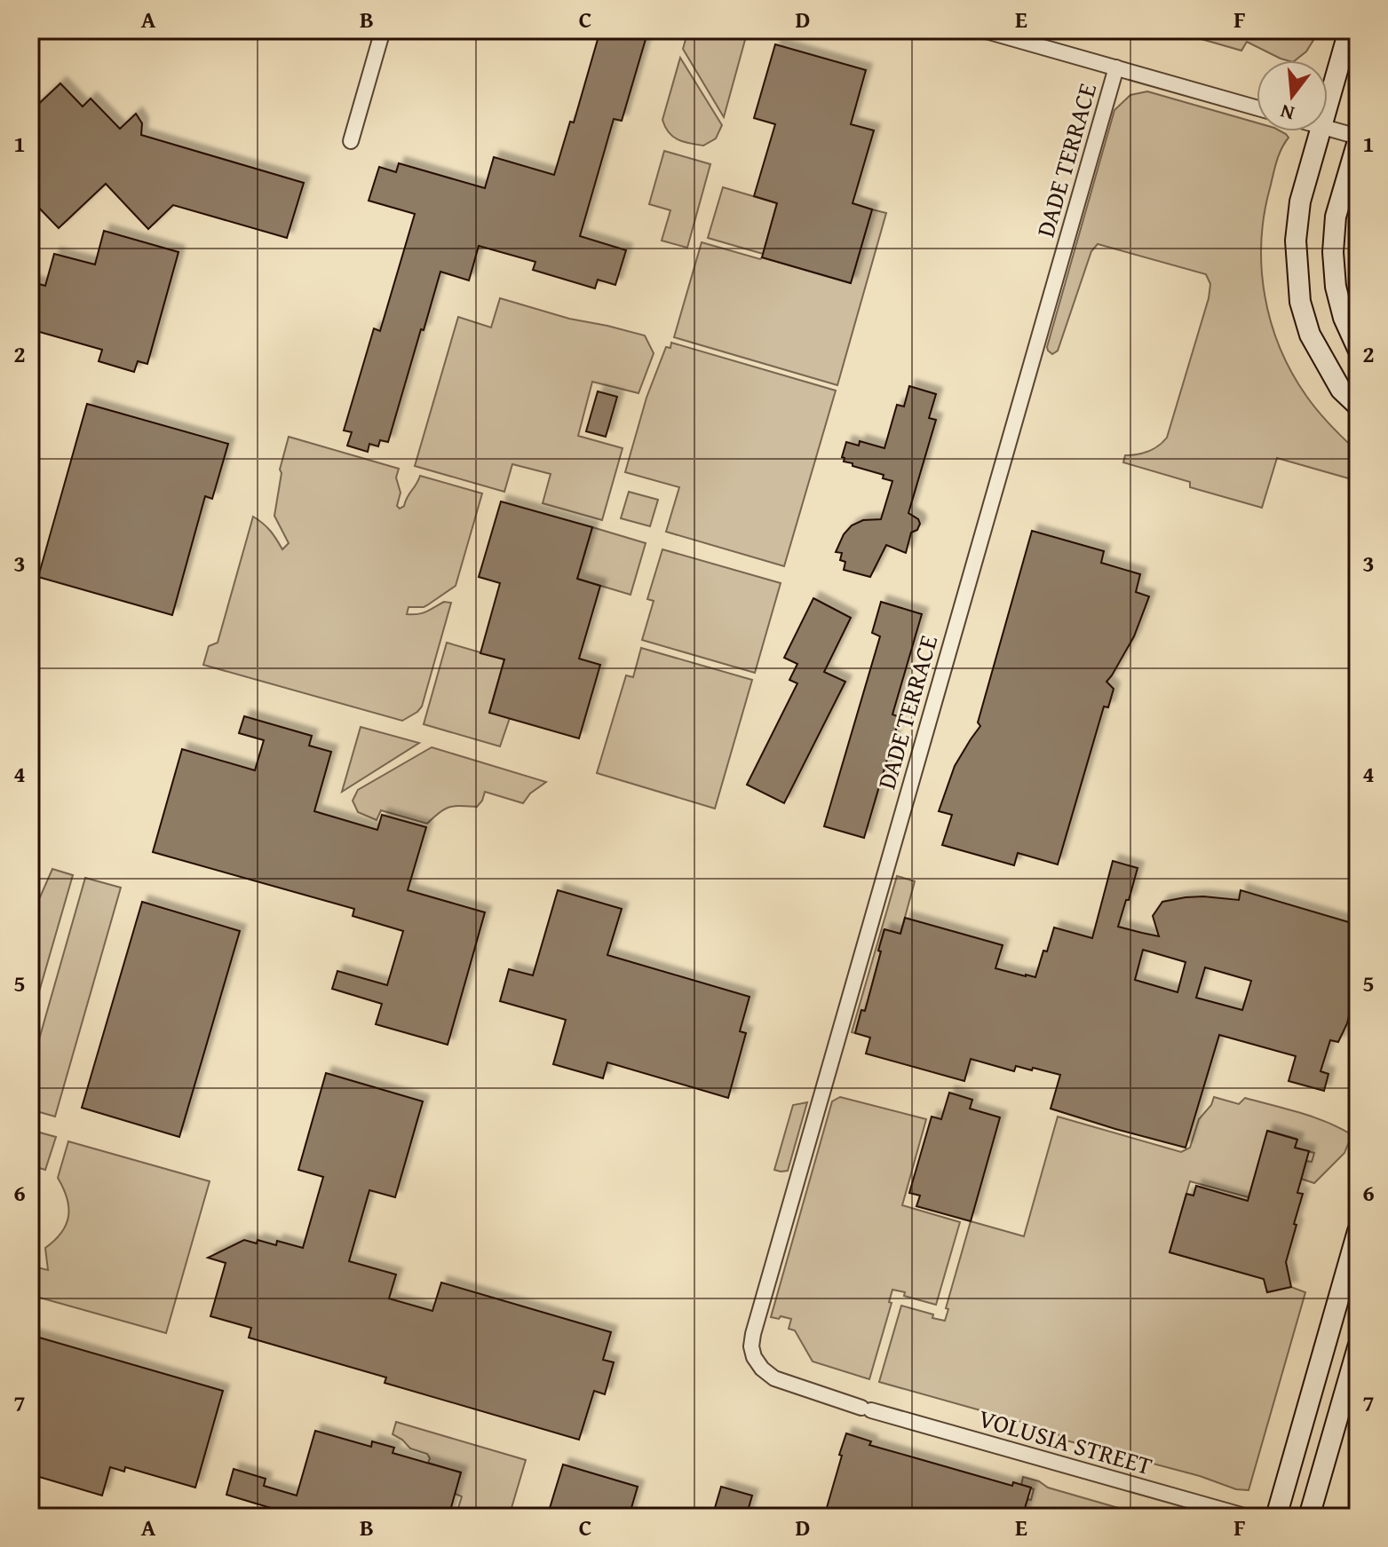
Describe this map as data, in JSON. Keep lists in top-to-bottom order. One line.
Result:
{"streets":{"street":["DADE TERRACE","VOLUSIA STREET"]},"crossings":[["DADE TERRACE","VOLUSIA STREET"]],"north":"bottom","grid":{"columns":["A","B","C","D","E","F"],"rows":["1","2","3","4","5","6","7"]}}
